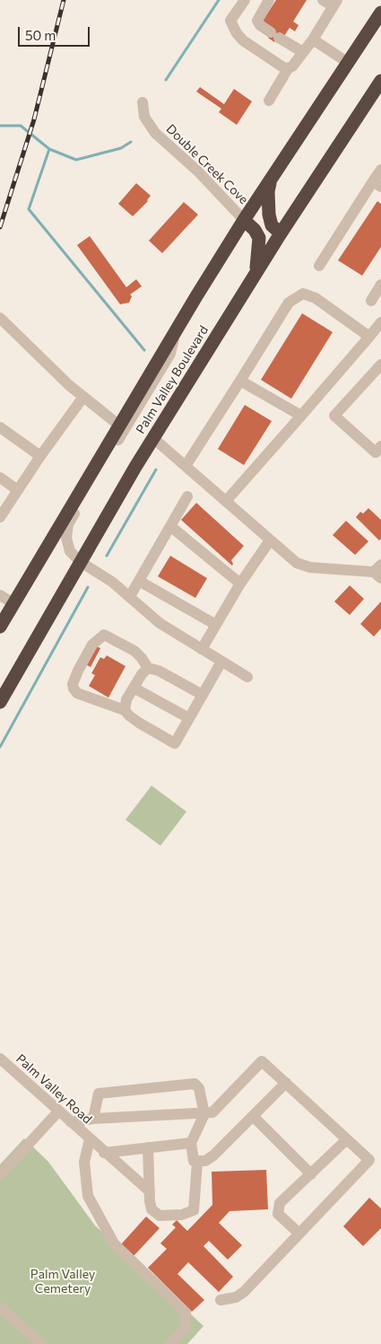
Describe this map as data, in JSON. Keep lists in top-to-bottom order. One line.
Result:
{"streets":{"highway":["Palm Valley Boulevard"],"street":["Double Creek Cove","Palm Valley Road"]},"crossings":[["Double Creek Cove","Palm Valley Boulevard"]],"parks":["Palm Valley Cemetery"],"scale_bar":"50 m"}
